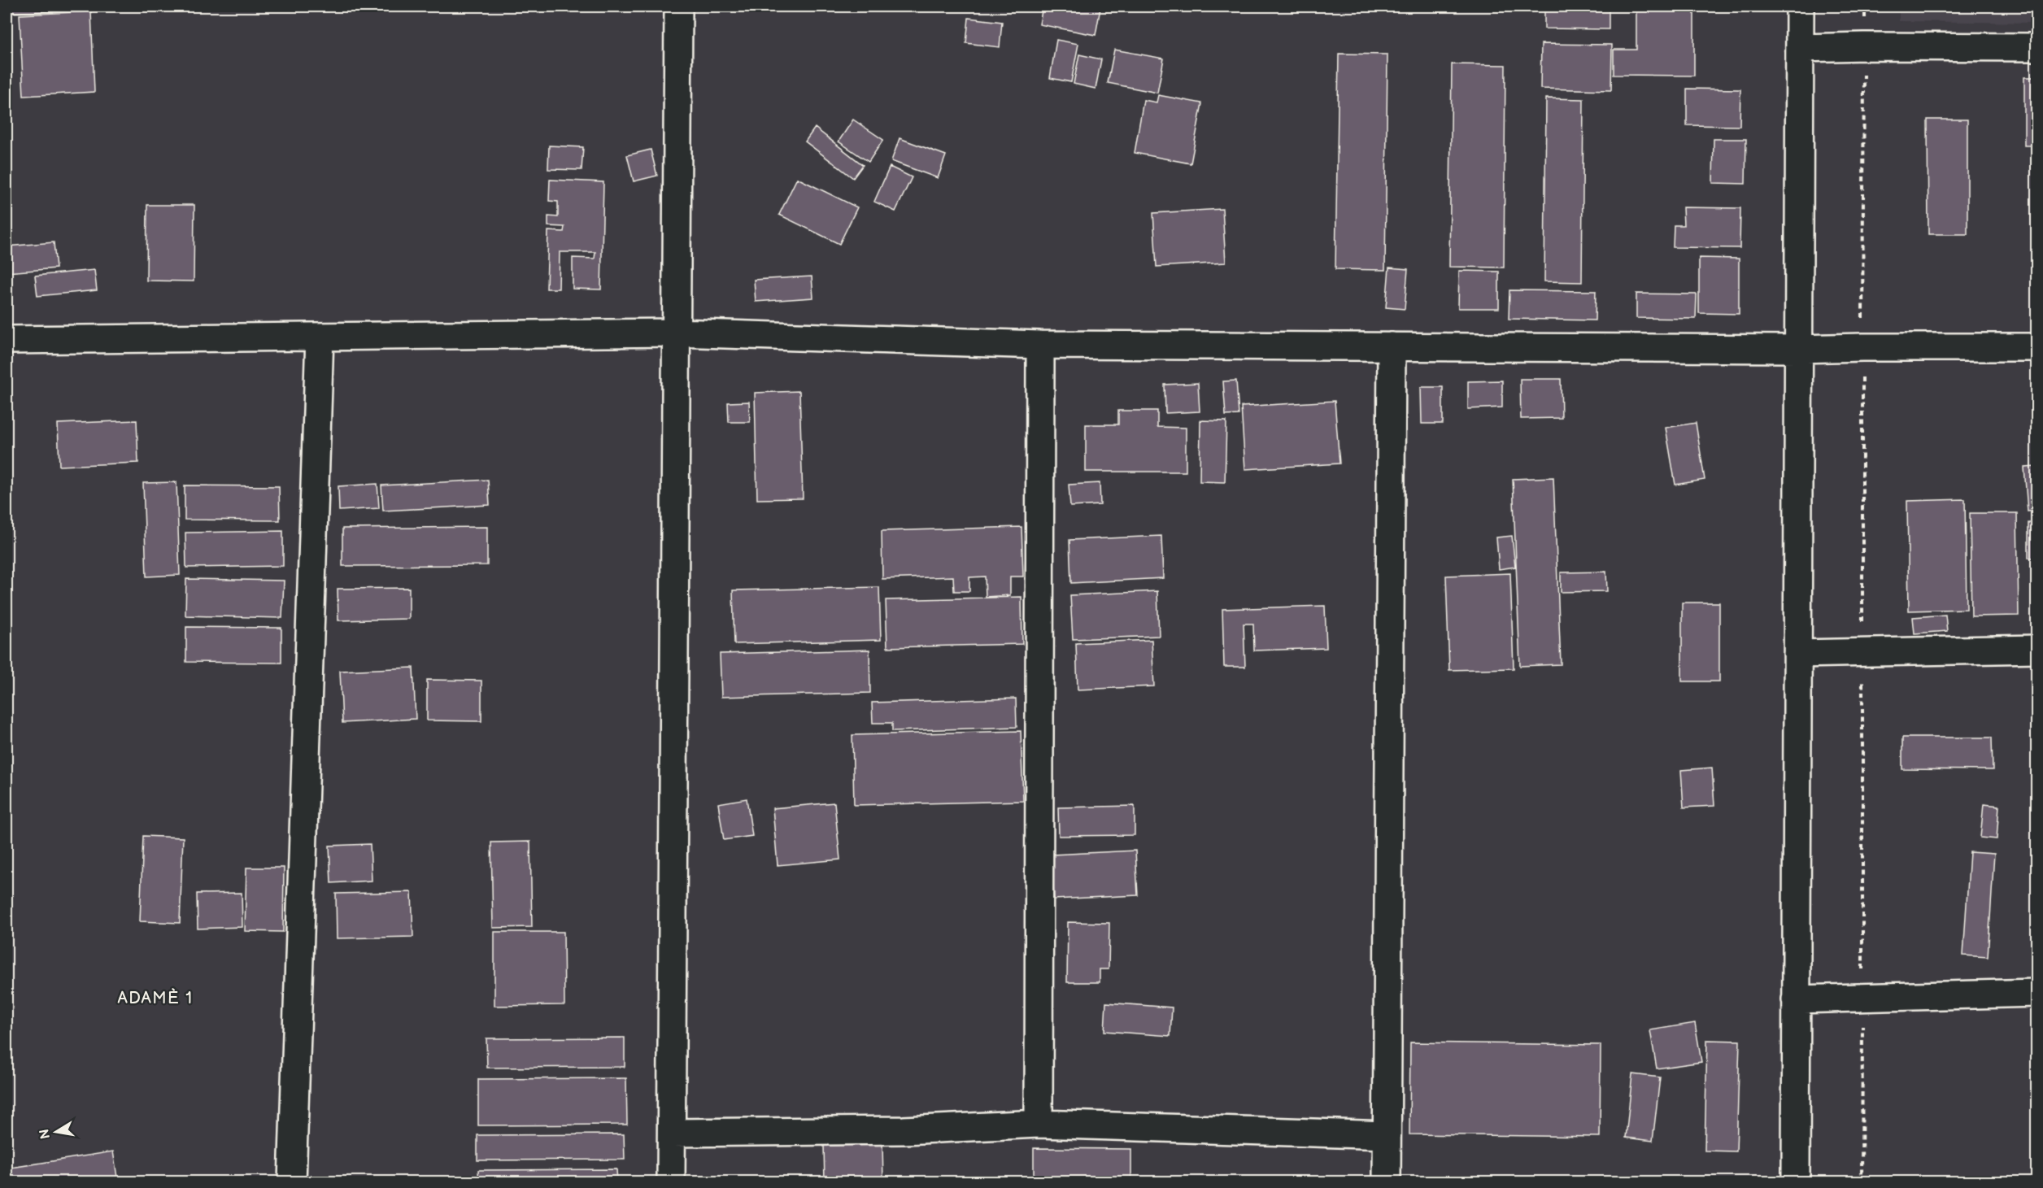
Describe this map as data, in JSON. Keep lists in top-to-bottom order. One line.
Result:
{"districts":["ADAMÈ 1"],"north":"left"}
